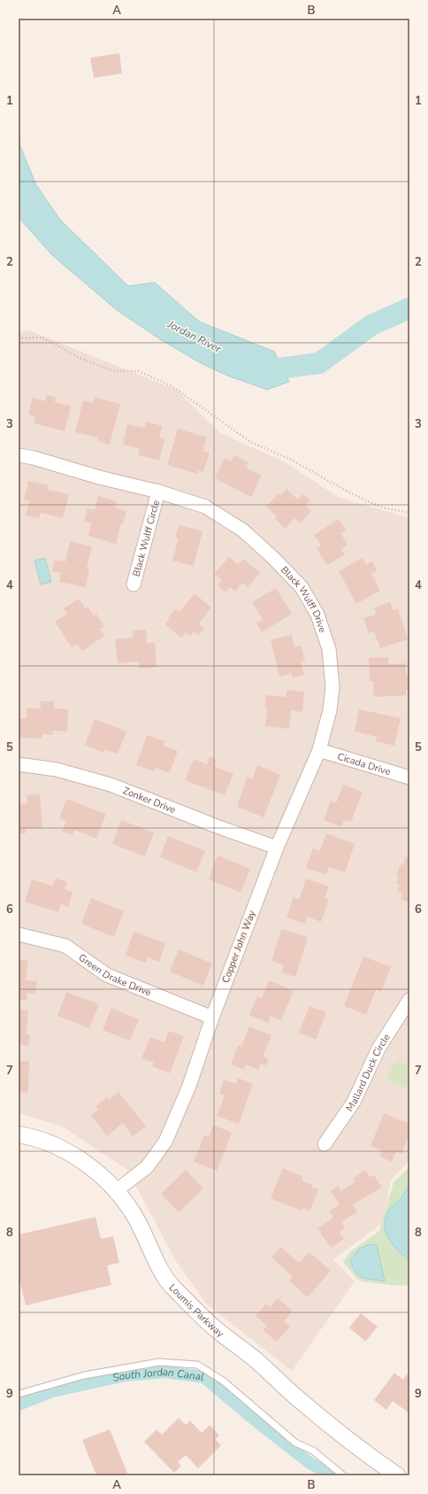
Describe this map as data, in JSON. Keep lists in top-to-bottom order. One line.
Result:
{"streets":{"street":["Black Wulff Circle","Black Wulff Drive","Cicada Drive","Zonker Drive","Copper John Way","Green Drake Drive","Mallard Duck Circle","Loumis Parkway"]},"crossings":[["Black Wulff Circle","Black Wulff Drive"],["Black Wulff Drive","Copper John Way"],["Cicada Drive","Copper John Way"],["Zonker Drive","Copper John Way"],["Copper John Way","Green Drake Drive"],["Copper John Way","Loumis Parkway"]],"water":["Jordan River","South Jordan Canal"],"grid":{"columns":["A","B"],"rows":["1","2","3","4","5","6","7","8","9"]}}
